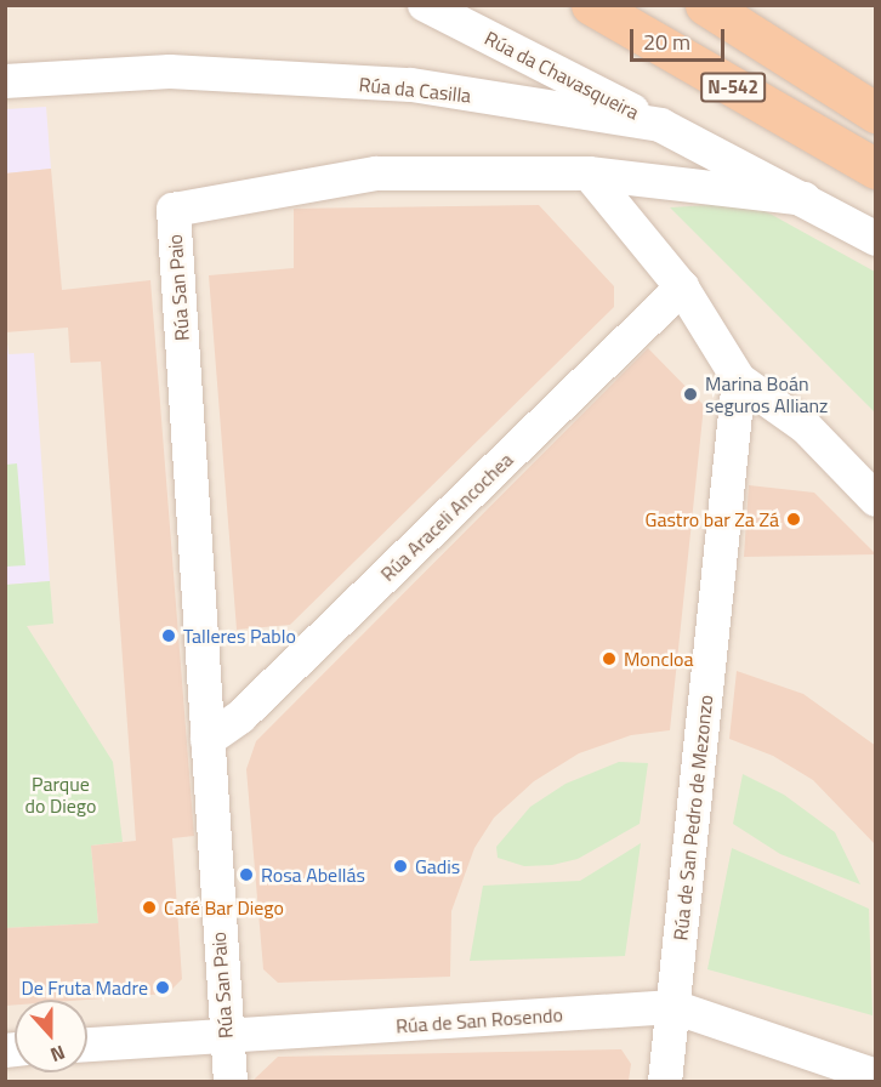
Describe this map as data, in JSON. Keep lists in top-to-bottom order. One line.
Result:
{"streets":{"highway":["N-542"],"street":["Rúa da Chavasqueira","Rúa da Casilla","Rúa San Paio","Rúa Araceli Ancochea","Rúa de San Pedro de Mezonzo","Rúa de San Rosendo"]},"crossings":[["Rúa da Chavasqueira","Rúa da Casilla"],["Rúa da Casilla","Rúa San Paio"],["Rúa San Paio","Rúa Araceli Ancochea"],["Rúa San Paio","Rúa de San Rosendo"],["Rúa de San Pedro de Mezonzo","Rúa de San Rosendo"]],"parks":["Parque do Diego"],"places":["Marina Boán seguros Allianz","Gastro bar Za Zá","Talleres Pablo","Moncloa","Gadis","Rosa Abellás","Café Bar Diego","De Fruta Madre"],"scale_bar":"20 m","north":"bottom"}
